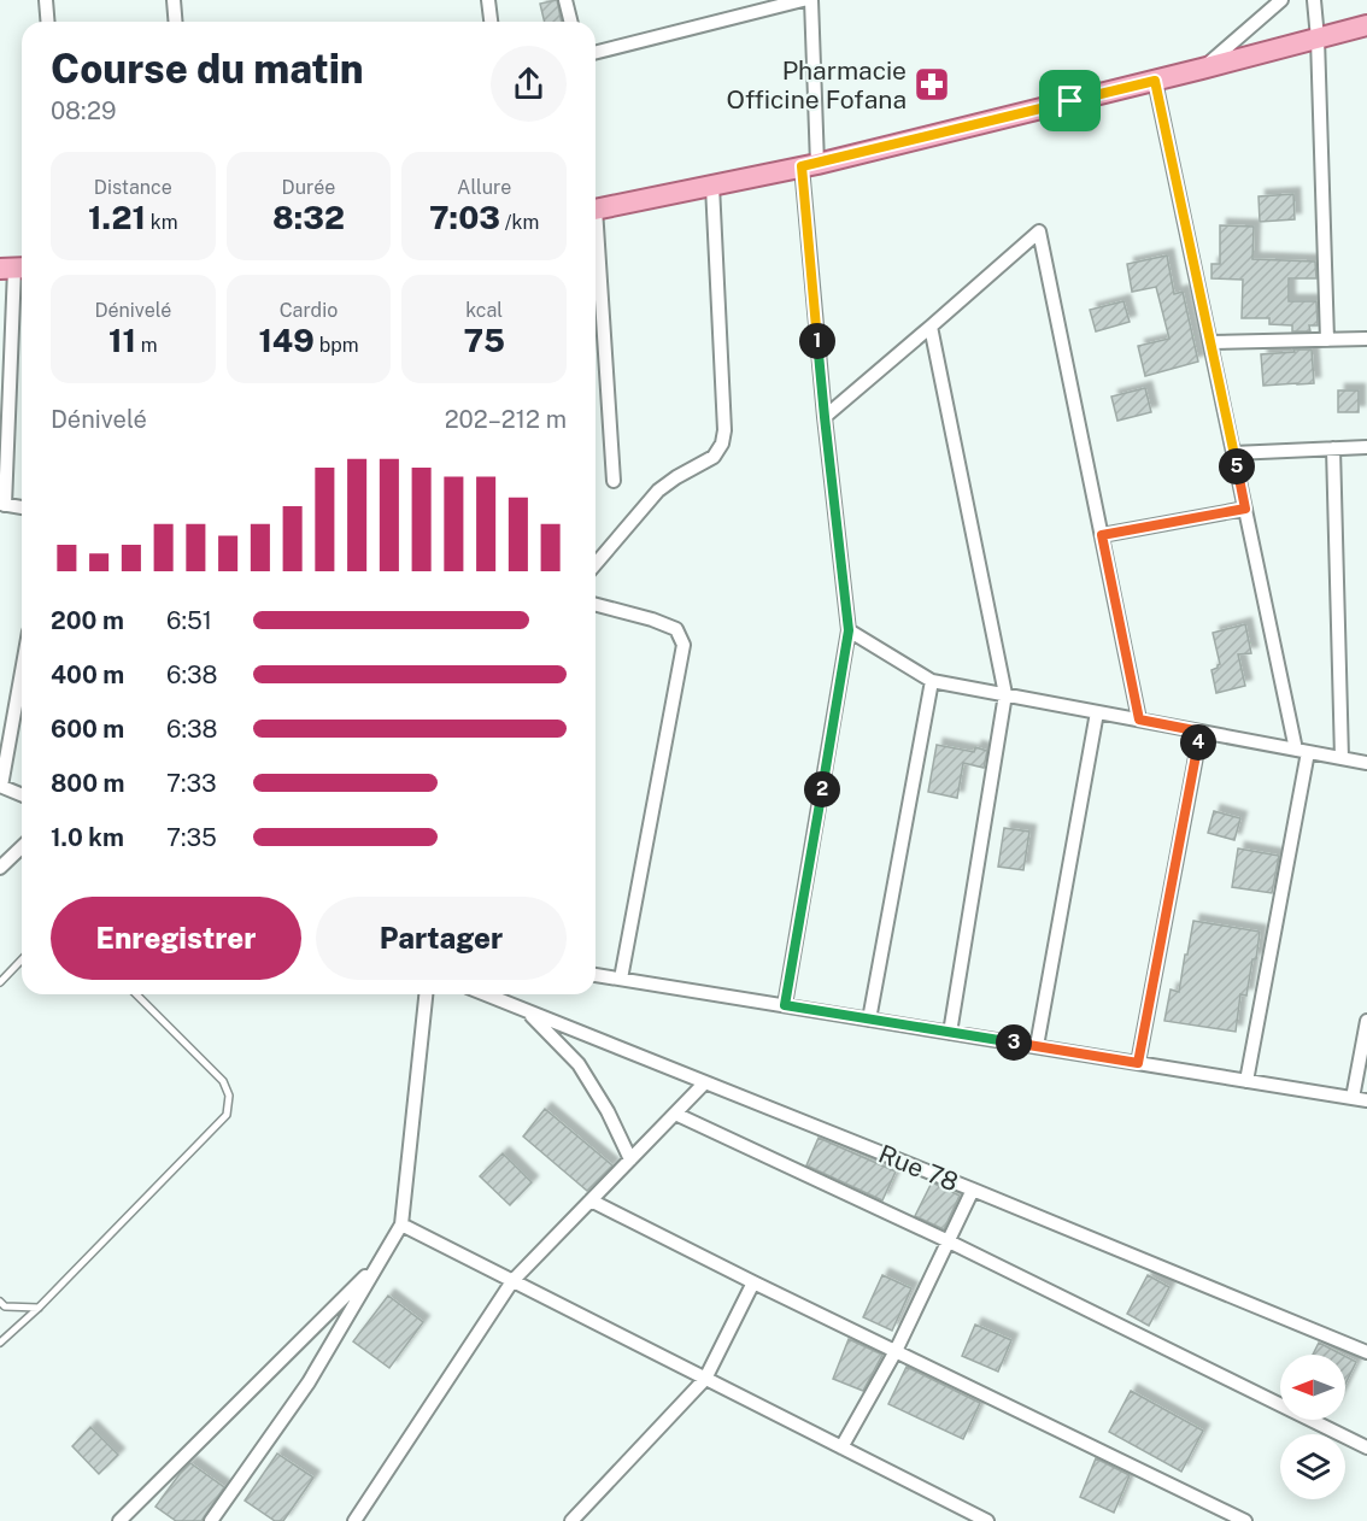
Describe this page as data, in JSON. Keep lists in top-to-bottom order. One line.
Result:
{"streets":{"street":["Rue 78"]},"places":{"pharmacy":["Pharmacie Officine Fofana"]},"north":"left","page":{"heading":["Course du matin","08:29"],"stats":[["Distance","1.21 km"],["Durée","8:32"],["Allure","7:03 /km"],["Dénivelé","11 m"],["Cardio","149 bpm"],["kcal","75"]],"pins":["1","5","4","2","3"],"chart":["Dénivelé","202–212 m"],"list":[{"name":"200 m","note":"6:51"},{"name":"400 m","note":"6:38"},{"name":"600 m","note":"6:38"},{"name":"800 m","note":"7:33"},{"name":"1.0 km","note":"7:35"}],"buttons":["Enregistrer","Partager"]}}
